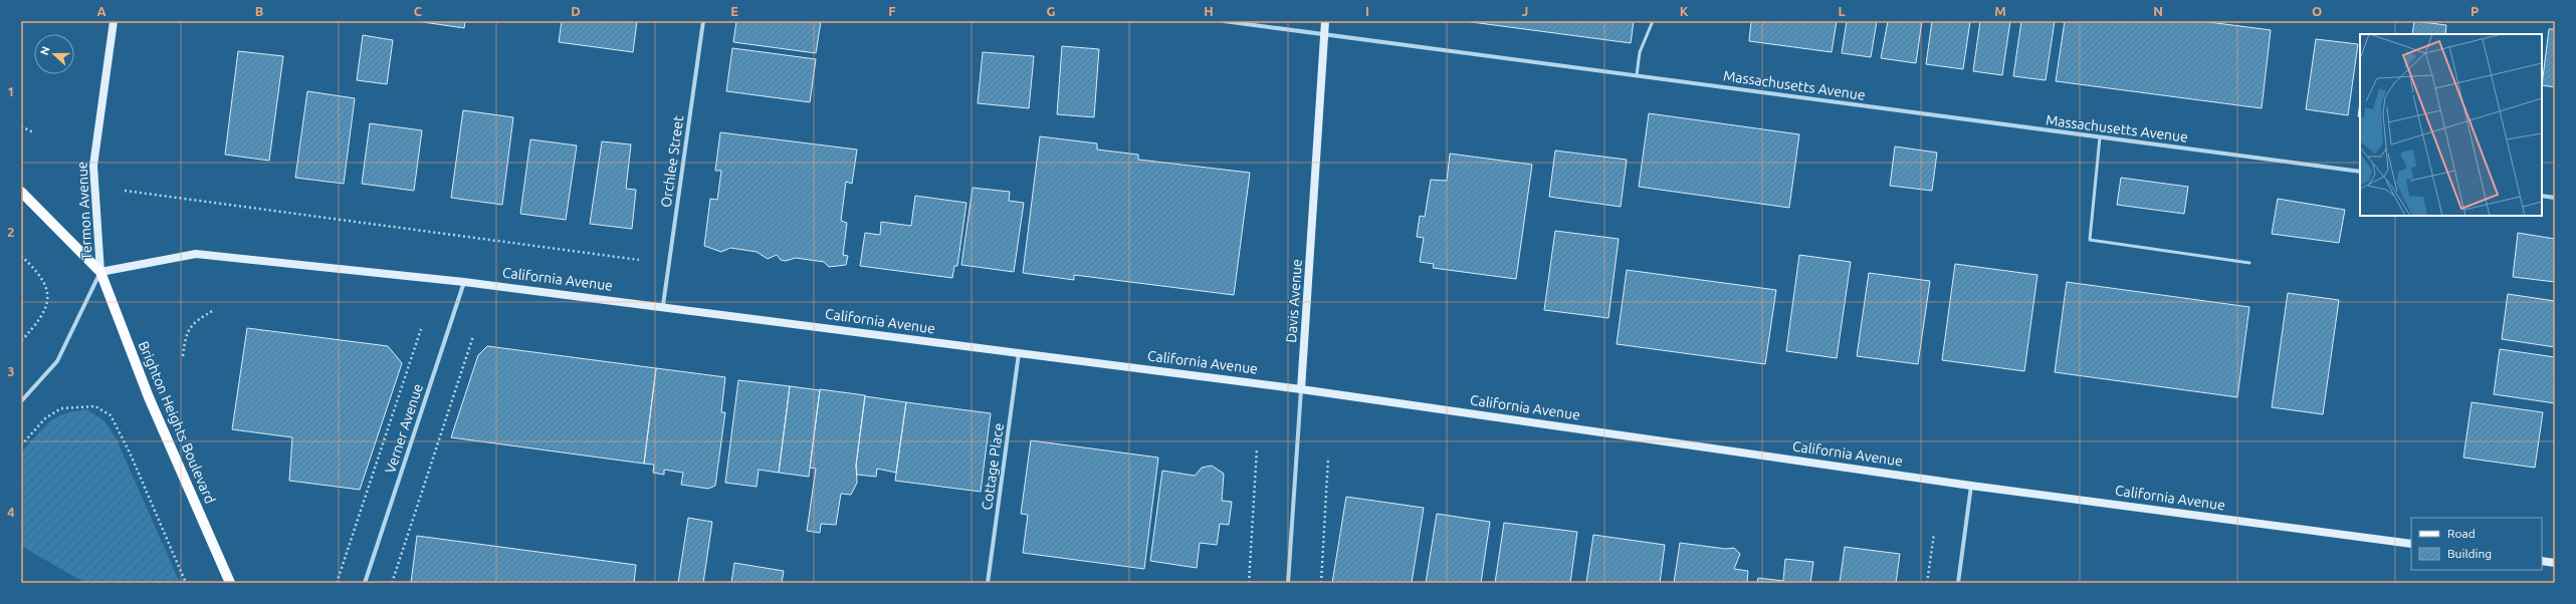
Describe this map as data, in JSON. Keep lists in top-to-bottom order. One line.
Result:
{"streets":{"main road":["Brighton Heights Boulevard"],"street":["Massachusetts Avenue","Orchlee Street","Termon Avenue","California Avenue","Davis Avenue","Verner Avenue","Cottage Place"]},"crossings":[["Massachusetts Avenue","Davis Avenue"],["Orchlee Street","California Avenue"],["Termon Avenue","California Avenue"],["Termon Avenue","Brighton Heights Boulevard"],["California Avenue","Davis Avenue"],["California Avenue","Brighton Heights Boulevard"],["California Avenue","Verner Avenue"],["California Avenue","Cottage Place"]],"legend":["Road","Building"],"north":"left","grid":{"columns":["A","B","C","D","E","F","G","H","I","J","K","L","M","N","O","P"],"rows":["1","2","3","4"]}}
